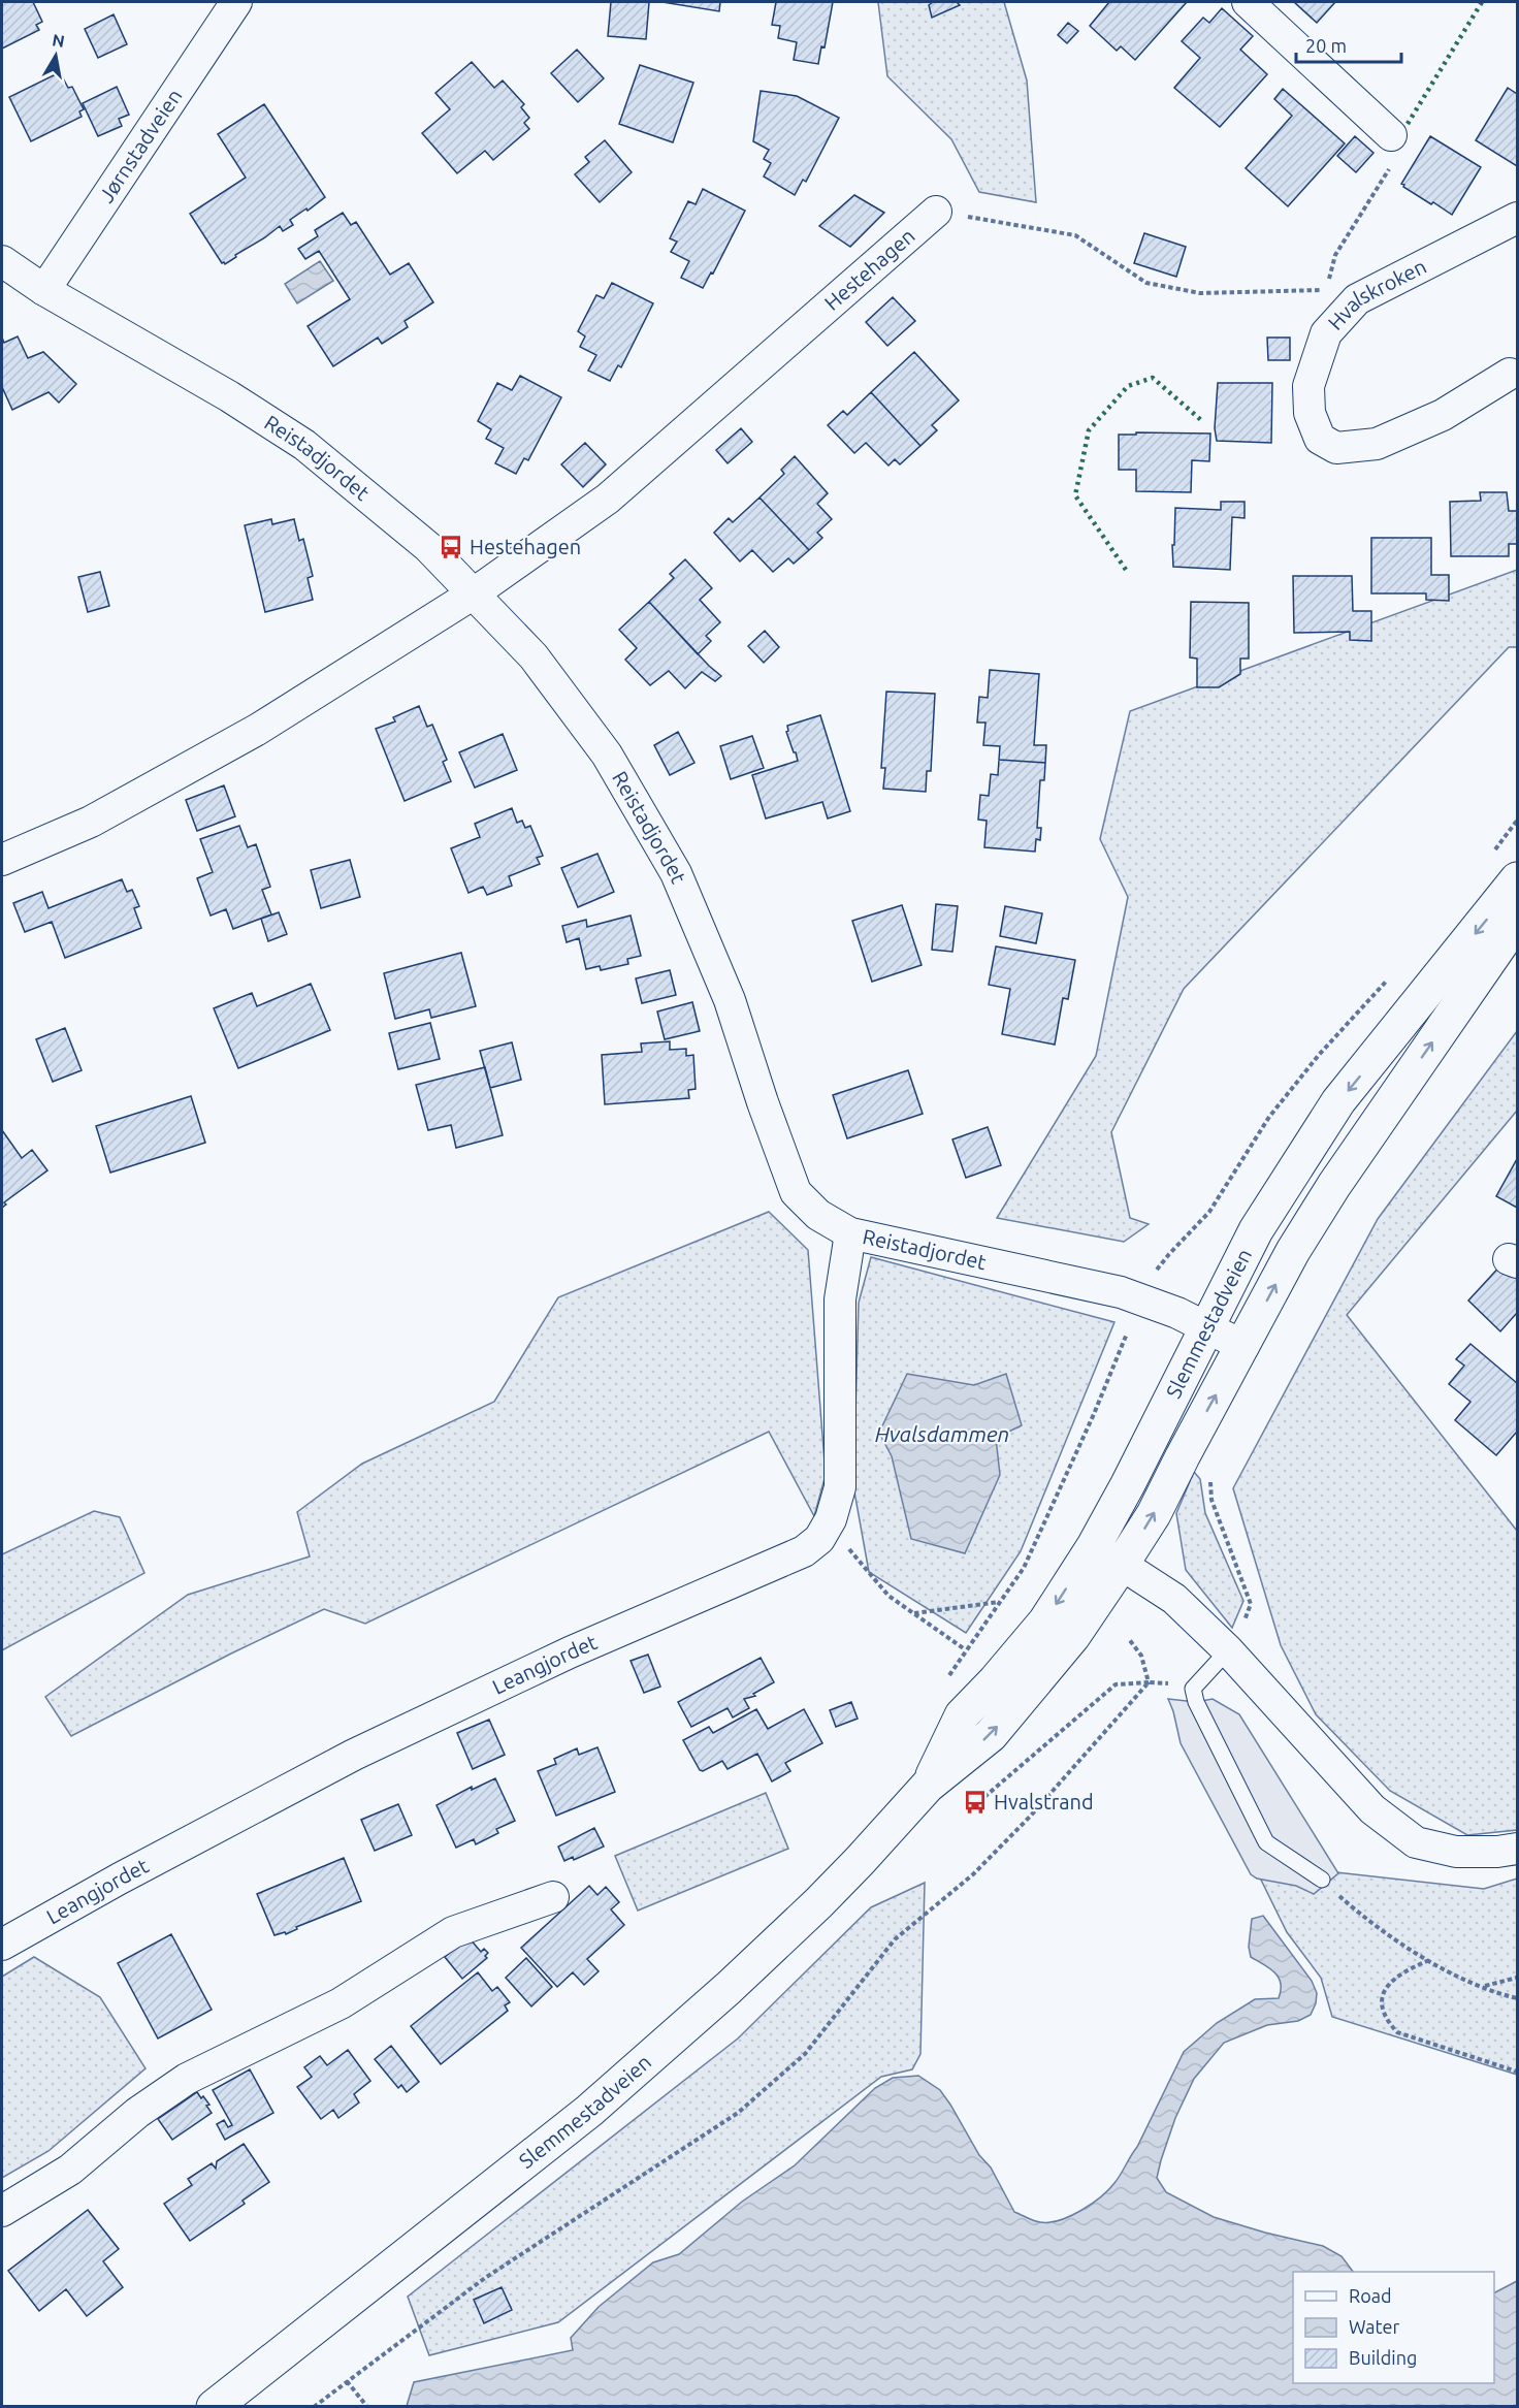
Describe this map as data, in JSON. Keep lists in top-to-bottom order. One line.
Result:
{"streets":{"main road":["Slemmestadveien"],"street":["Jørnstadveien","Hestehagen","Hvalskroken","Reistadjordet","Leangjordet"]},"crossings":[["Jørnstadveien","Reistadjordet"],["Hestehagen","Reistadjordet"],["Reistadjordet","Slemmestadveien"],["Reistadjordet","Leangjordet"]],"water":["Hvalsdammen"],"places":{"bus stop":["Hestehagen","Hvalstrand"]},"legend":["Road","Water","Building"],"scale_bar":"20 m","north":"top"}
